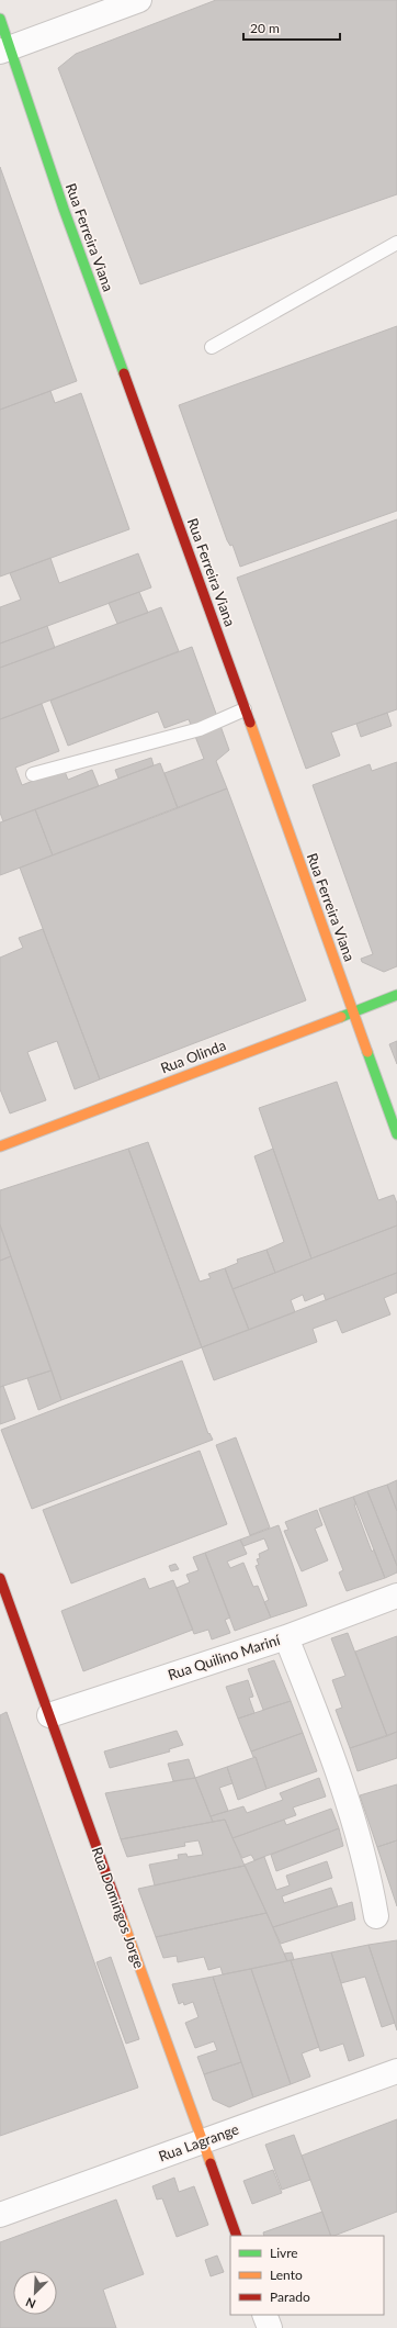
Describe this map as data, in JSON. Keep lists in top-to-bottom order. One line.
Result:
{"streets":{"street":["Rua Ferreira Viana","Rua Olinda","Rua Quilino Mariní","Rua Domingos Jorge","Rua Lagrange"]},"crossings":[["Rua Ferreira Viana","Rua Olinda"],["Rua Quilino Mariní","Rua Domingos Jorge"],["Rua Domingos Jorge","Rua Lagrange"]],"legend":["Livre","Lento","Parado"],"scale_bar":"20 m","north":"bottom left"}
